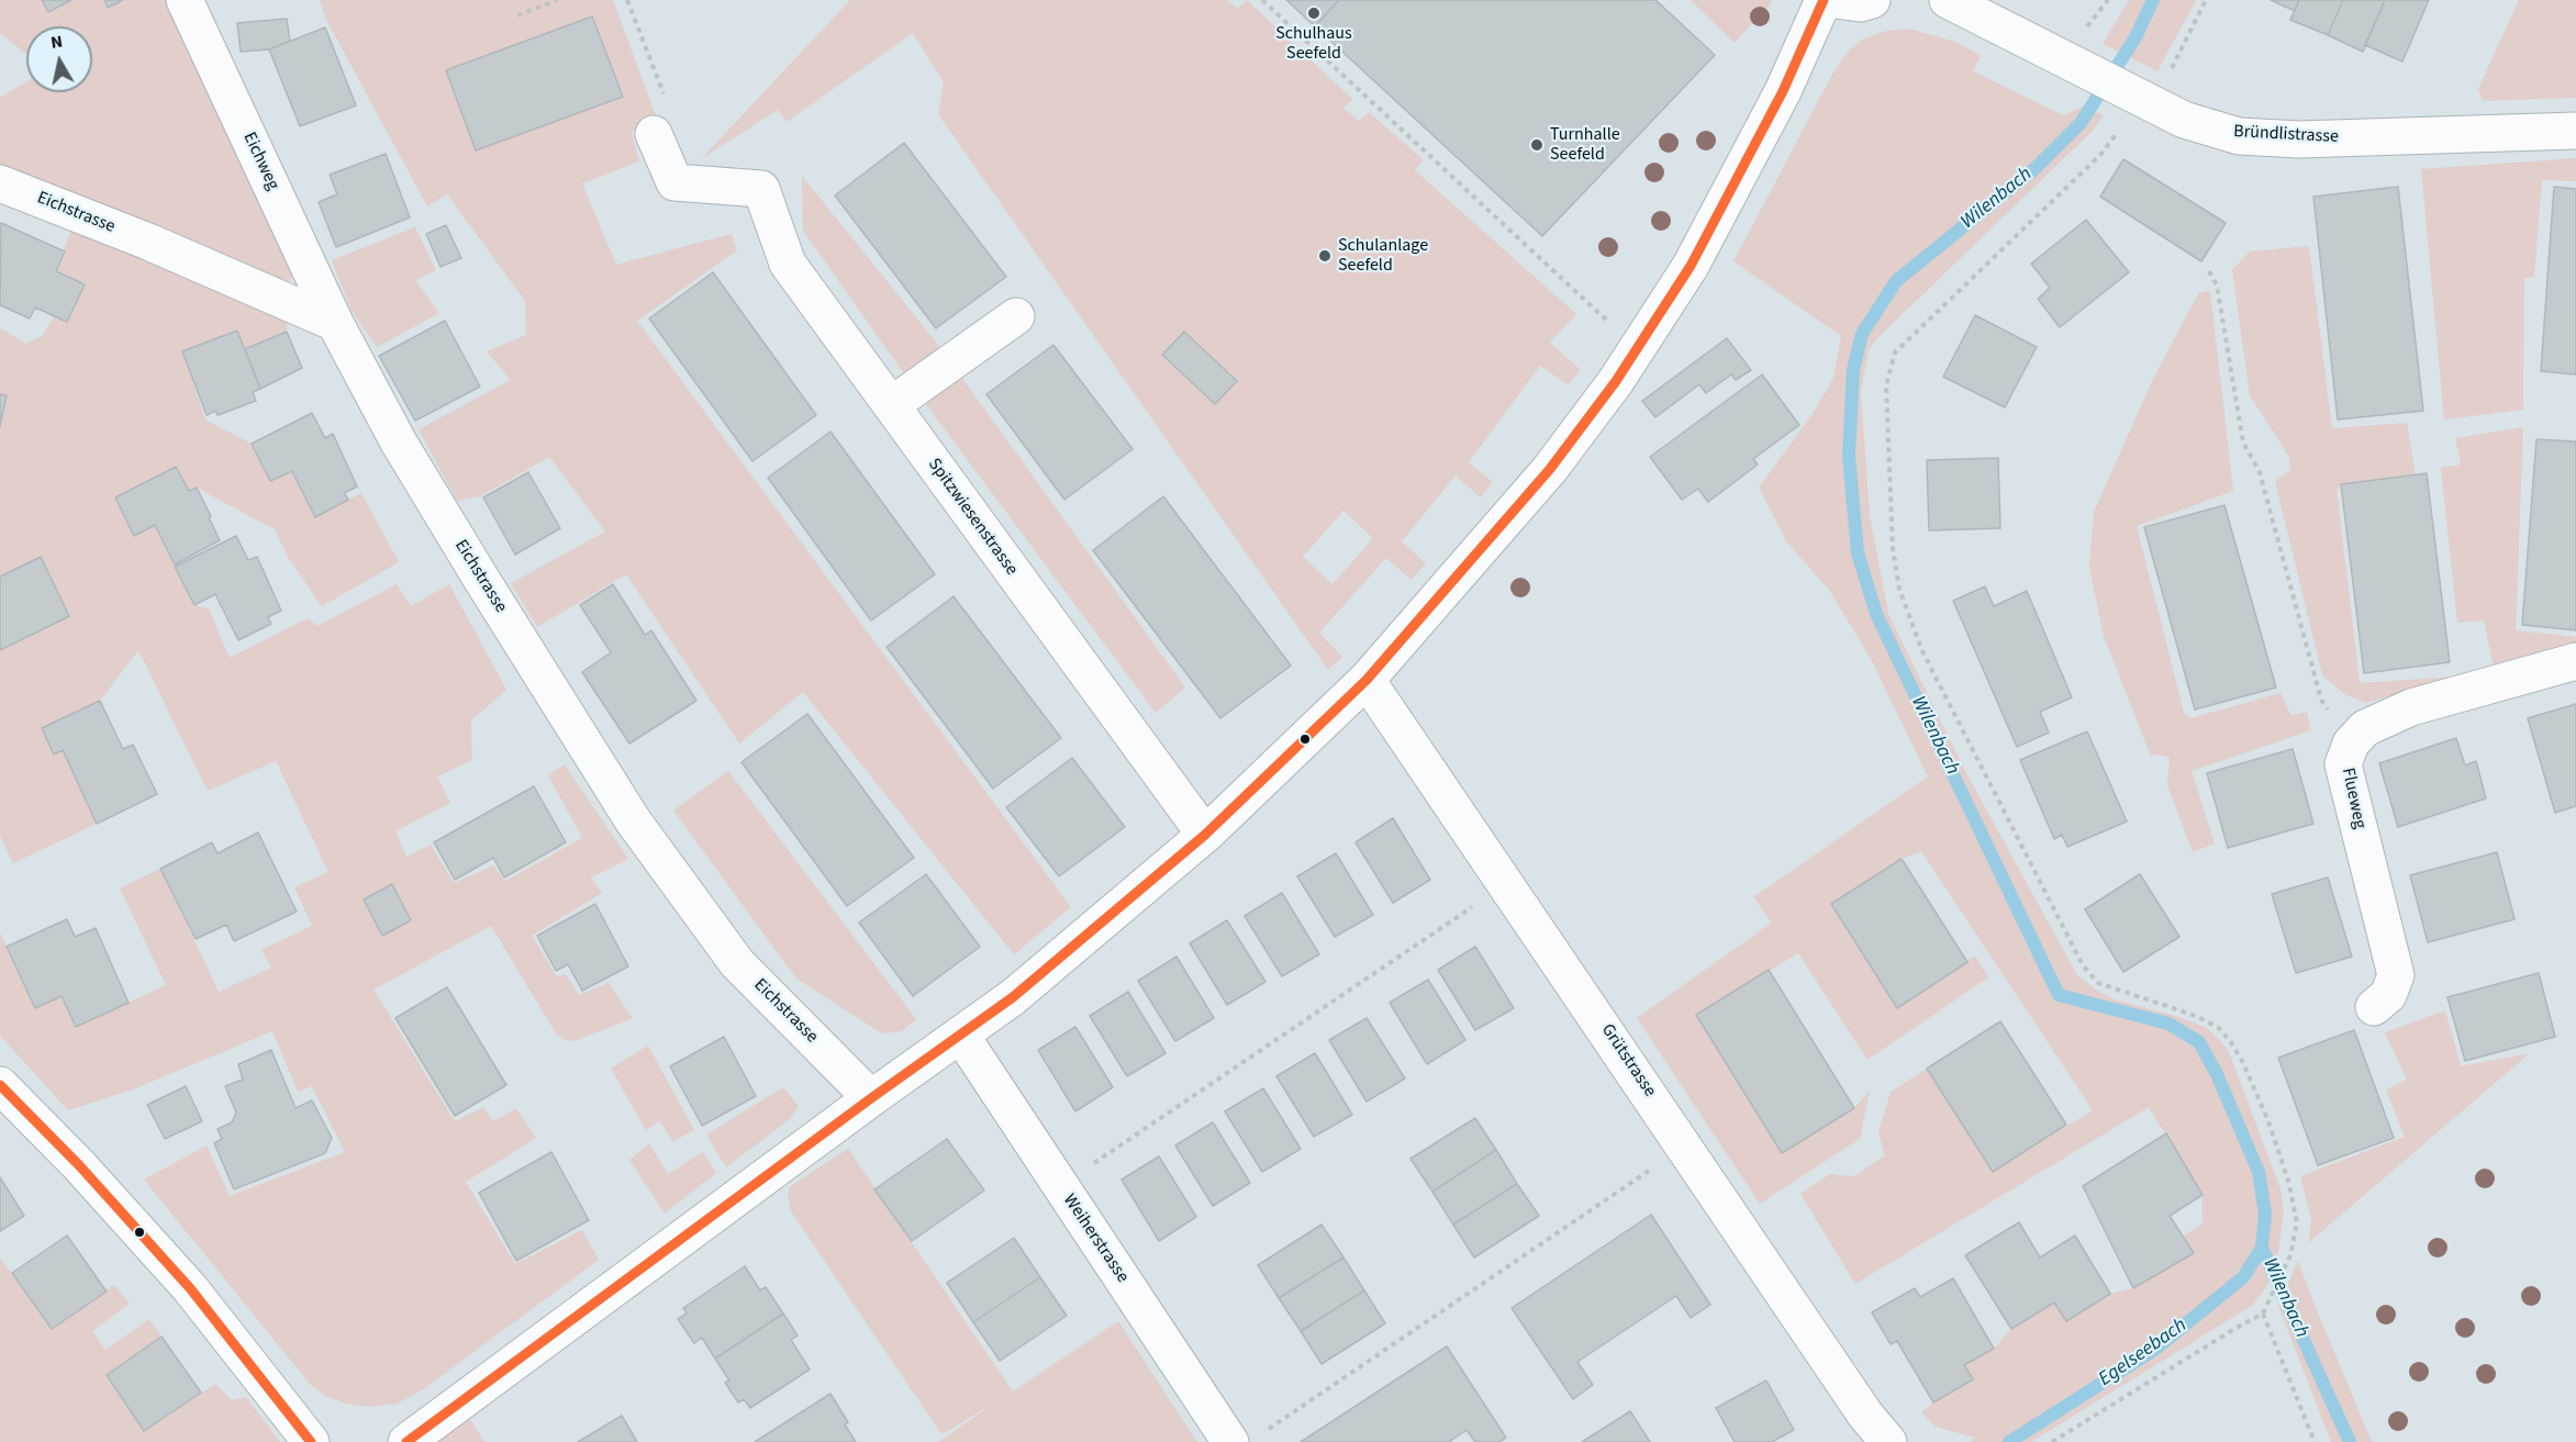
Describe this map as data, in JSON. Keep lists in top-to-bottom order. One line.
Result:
{"streets":{"street":["Bründlistrasse","Eichweg","Eichstrasse","Spitzwiesenstrasse","Flueweg","Grütstrasse","Weiherstrasse"]},"crossings":[["Eichweg","Eichstrasse"]],"water":["Wilenbach","Egelseebach"],"places":["Schulhaus Seefeld","Turnhalle Seefeld","Schulanlage Seefeld"],"north":"top"}
